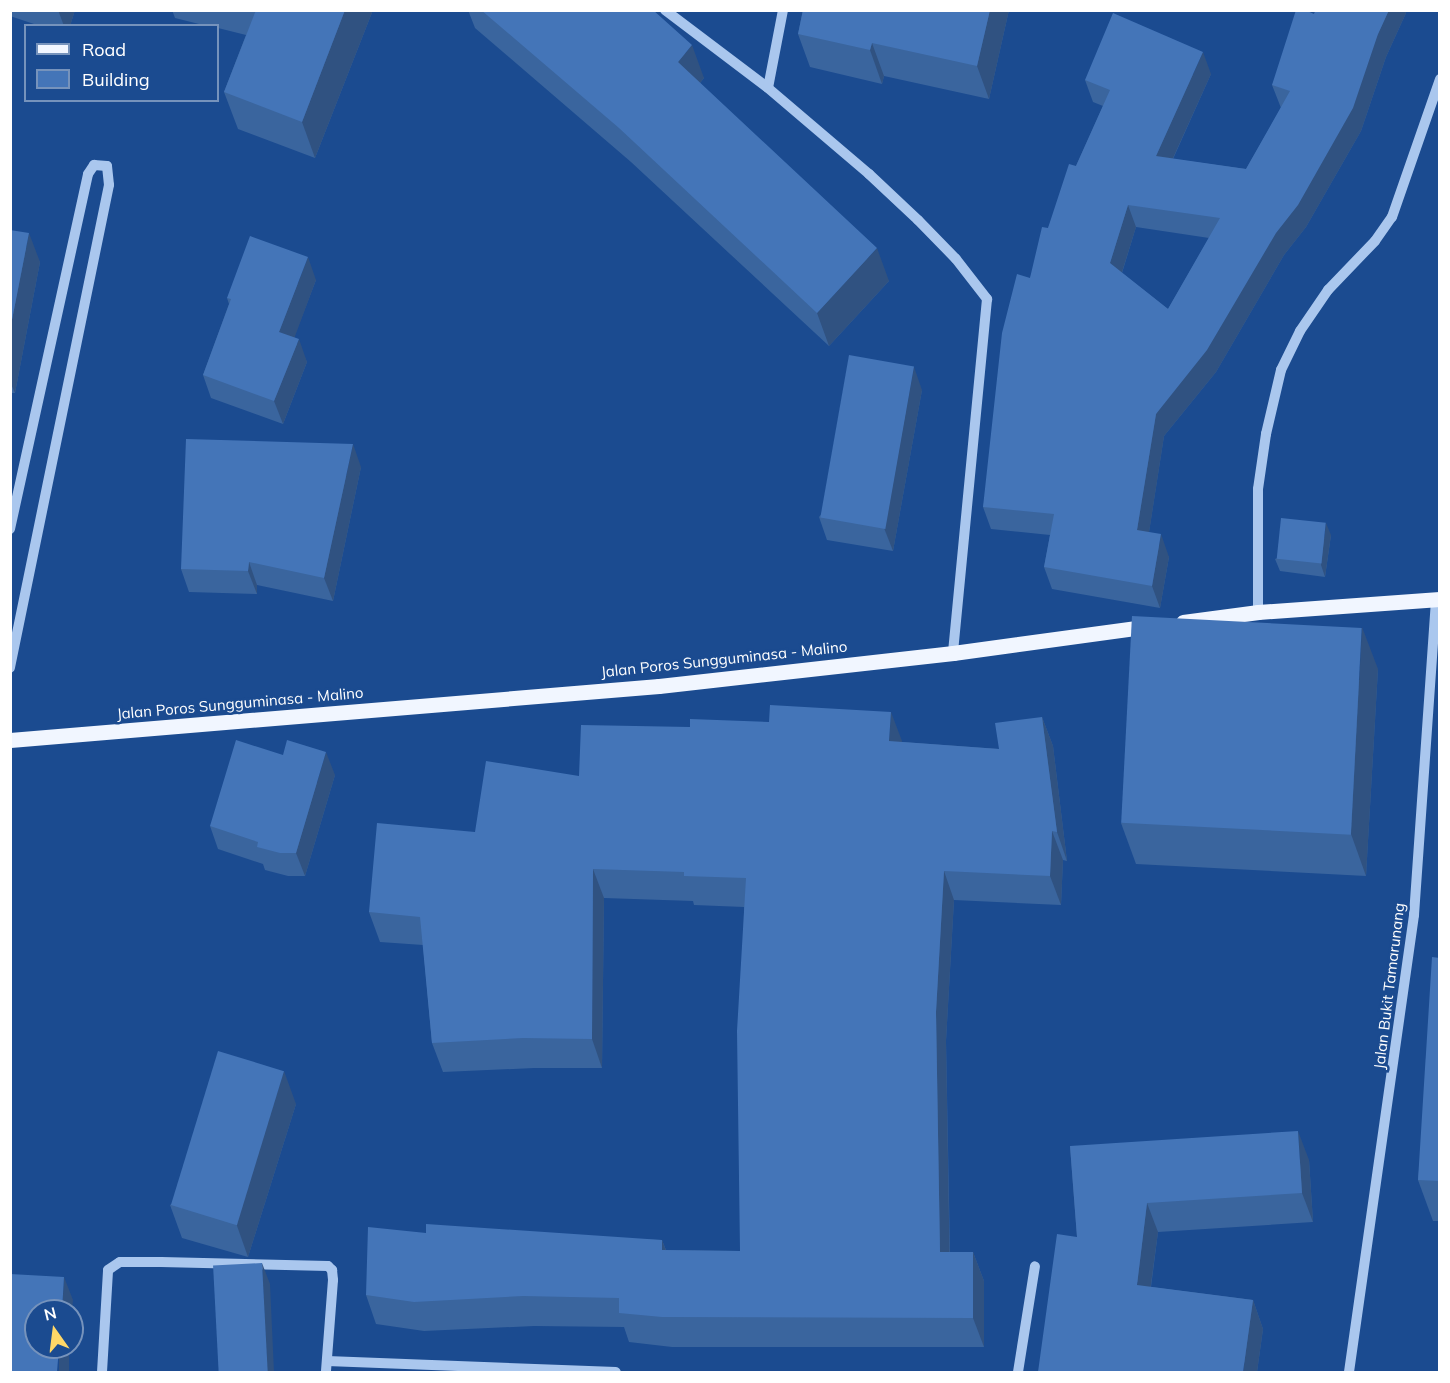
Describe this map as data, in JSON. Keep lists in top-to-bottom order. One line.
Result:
{"streets":{"main road":["Jalan Poros Sungguminasa - Malino"],"street":["Jalan Bukit Tamarunang"]},"crossings":[["Jalan Poros Sungguminasa - Malino","Jalan Bukit Tamarunang"]],"legend":["Road","Building"],"north":"top"}
